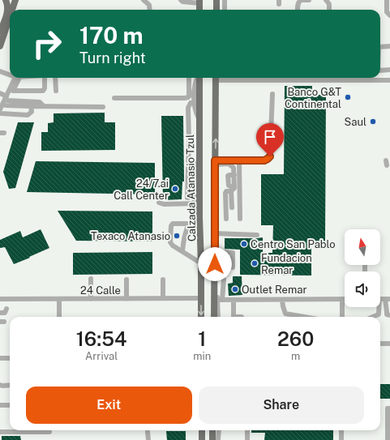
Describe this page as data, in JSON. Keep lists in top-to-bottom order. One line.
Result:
{"streets":{"main road":["Calzada Atanasio Tzul"],"street":["24 Calle"]},"crossings":[["Calzada Atanasio Tzul","24 Calle"]],"places":["Banco G&T Continental","Saul","24/7.ai Call Center","Texaco Atanasio","Centro San Pablo","Fundacion Remar","Outlet Remar"],"north":"top","page":{"turn":["170 m","Turn right"],"eta":["16:54","Arrival","1","min","260","m"],"buttons":["Exit","Share"]}}
